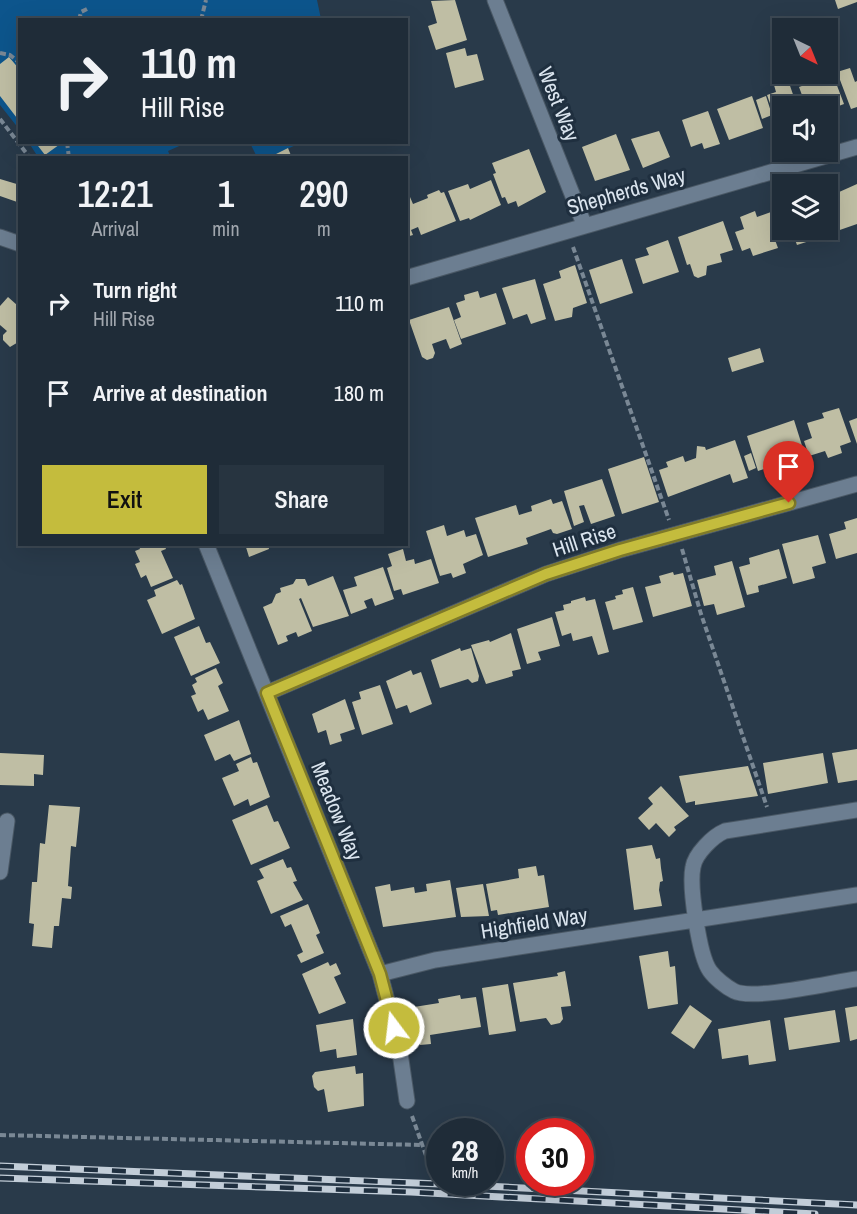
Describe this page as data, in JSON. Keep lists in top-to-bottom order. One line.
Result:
{"streets":{"street":["West Way","Shepherds Way","Hill Rise","Meadow Way","Highfield Way"]},"crossings":[["West Way","Shepherds Way"],["Hill Rise","Meadow Way"],["Meadow Way","Highfield Way"]],"north":"bottom right","page":{"turn":["110 m","Hill Rise"],"eta":["12:21","Arrival","1","min","290","m"],"list":[{"name":"Turn right","note":"Hill Rise","value":"110 m"},{"name":"Arrive at destination","value":"180 m"}],"buttons":["Exit","Share"],"speed":"28 km/h","limit":"30"}}
